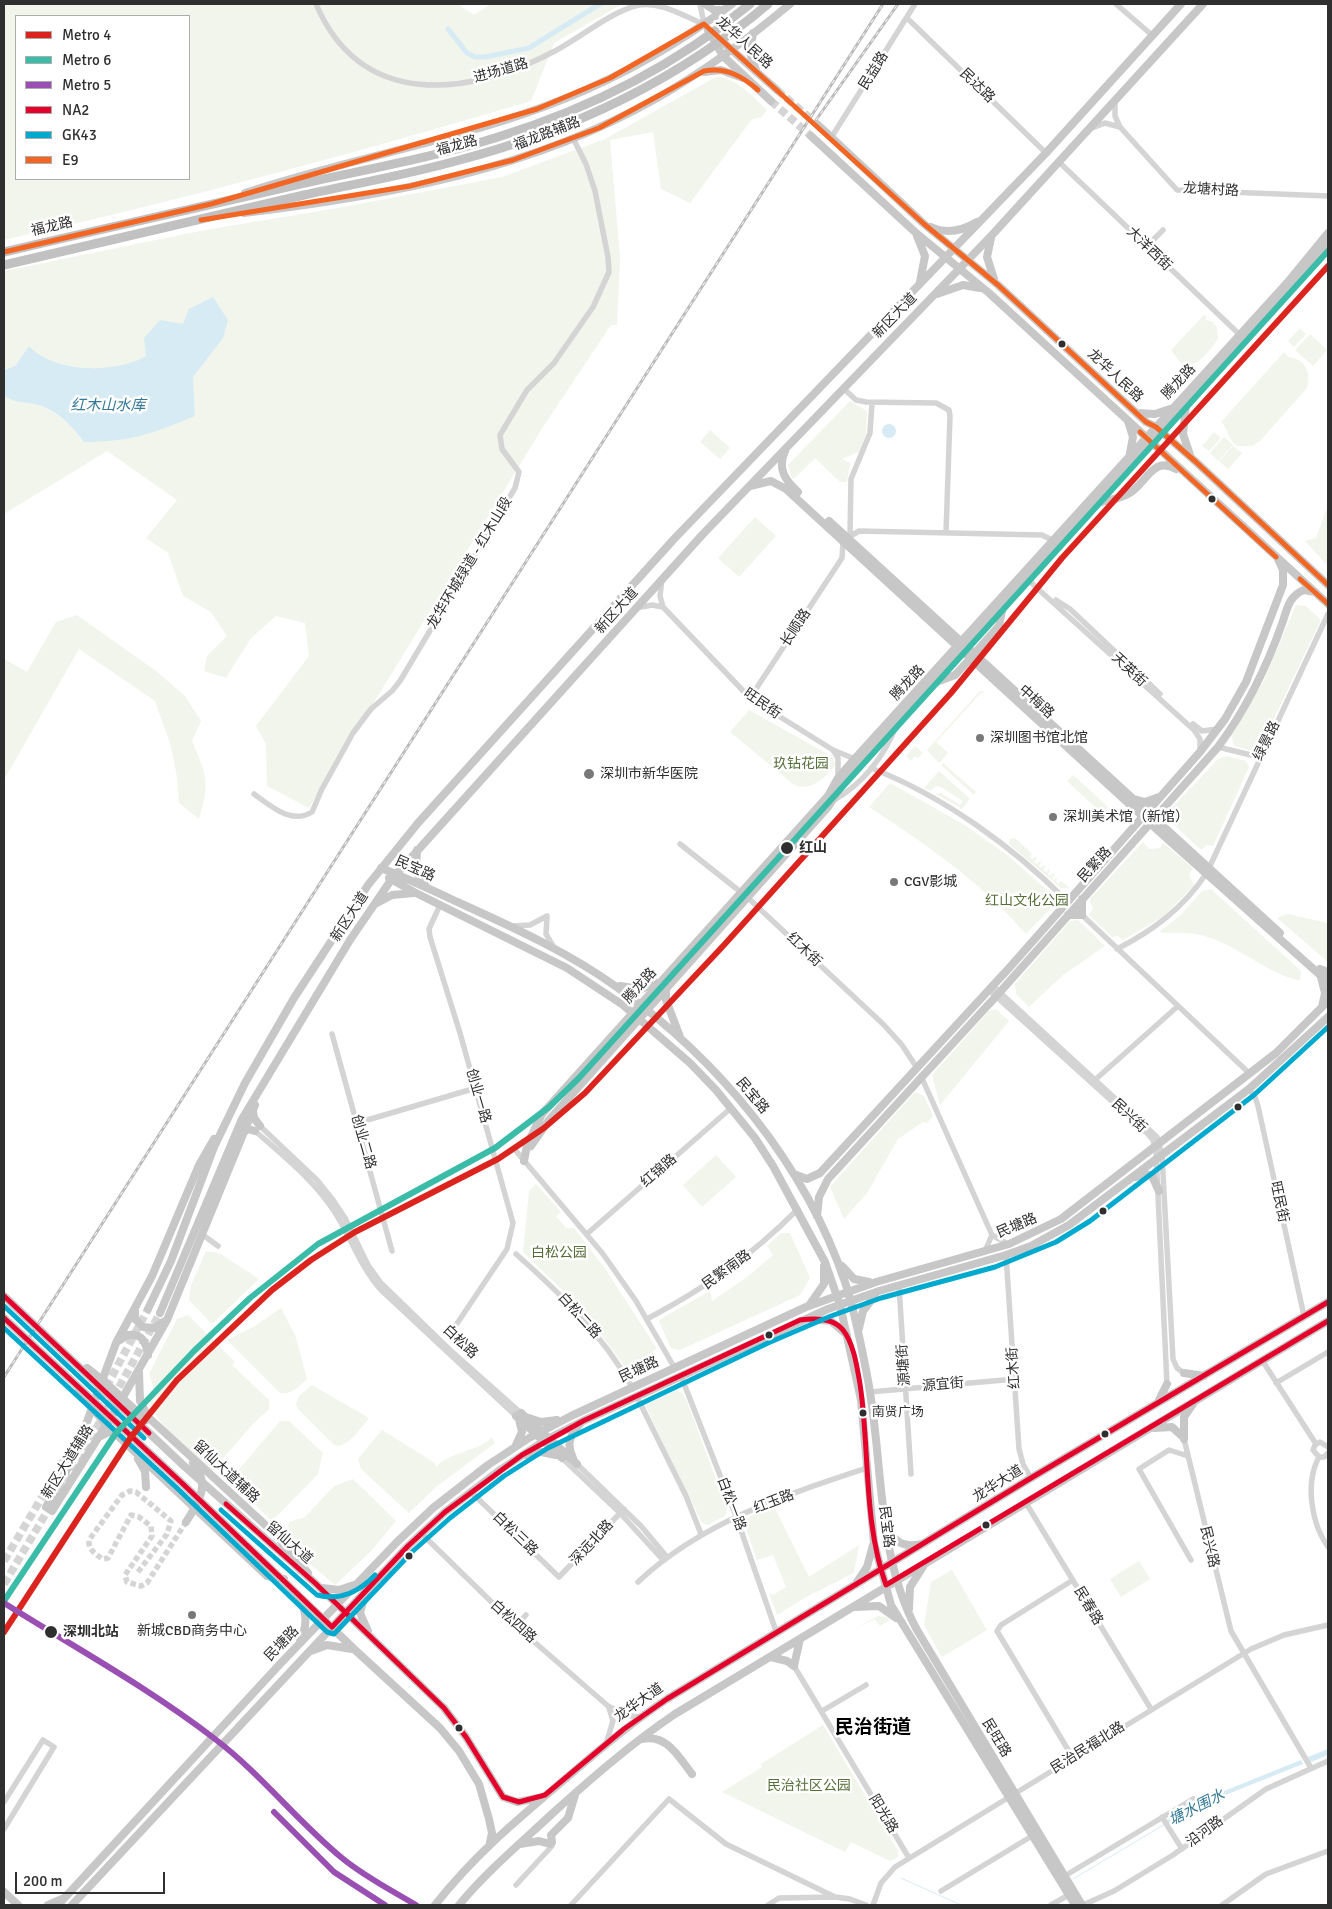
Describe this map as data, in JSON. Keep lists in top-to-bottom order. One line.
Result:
{"streets":{"highway":["福龙路"],"main road":["龙华人民路","福龙路辅路","新区大道","腾龙路","中梅路","民繁路","民宝路","民塘路","白松路","新区大道辅路","留仙大道辅路","龙华大道","留仙大道","民旺路"],"street":["进场道路","民益路","民达路","龙塘村路","大洋西街","龙华环城绿道 - 红木山段","长顺路","天英街","旺民街","绿景路","红木街","创业一路","民兴街","创业二路","红锦路","民繁南路","白松二路","源塘街","源宜街","红玉路","白松一路","白松三路","深远北路","民兴路","民春路","白松四路","民治民福北路","阳光路","沿河路"]},"crossings":[["龙华人民路","进场道路"],["龙华人民路","民益路"],["龙华人民路","福龙路辅路"],["龙华人民路","新区大道"],["龙华人民路","腾龙路"],["龙华人民路","民繁路"],["进场道路","福龙路辅路"],["民益路","民达路"],["民达路","新区大道"],["福龙路辅路","福龙路"],["福龙路辅路","龙华环城绿道 - 红木山段"],["大洋西街","新区大道"],["大洋西街","腾龙路"],["新区大道","中梅路"],["新区大道","民宝路"],["新区大道","新区大道辅路"],["腾龙路","天英街"],["腾龙路","中梅路"],["腾龙路","旺民街"],["腾龙路","民宝路"],["腾龙路","红木街"],["长顺路","旺民街"],["天英街","民繁路"],["中梅路","绿景路"],["中梅路","民繁路"],["旺民街","民塘路"],["旺民街","龙华大道"],["民繁路","民宝路"],["民繁路","红木街"],["民繁路","民兴街"],["民宝路","创业一路"],["民宝路","红锦路"],["民宝路","民塘路"],["民宝路","民繁南路"],["民宝路","源宜街"],["民宝路","龙华大道"],["民宝路","红玉路"],["民宝路","民旺路"],["红木街","民塘路"],["红木街","源宜街"],["红木街","龙华大道"],["民兴街","民塘路"],["民塘路","白松二路"],["民塘路","白松路"],["民塘路","源塘街"],["民塘路","白松一路"],["民塘路","白松三路"],["民塘路","留仙大道"],["民塘路","白松四路"],["白松路","红玉路"],["白松路","深远北路"],["源塘街","源宜街"],["新区大道辅路","留仙大道辅路"],["留仙大道辅路","留仙大道"],["龙华大道","白松一路"],["龙华大道","留仙大道"],["龙华大道","白松四路"],["红玉路","白松一路"],["白松三路","深远北路"],["民兴路","民治民福北路"],["民兴路","沿河路"],["民春路","民治民福北路"],["民旺路","民治民福北路"],["民旺路","沿河路"],["民治民福北路","阳光路"]],"districts":["民治街道"],"water":["红木山水库","塘水围水"],"parks":["玖钻花园","红山文化公园","白松公园","民治社区公园"],"places":["深圳图书馆北馆","深圳市新华医院","深圳美术馆（新馆）","红山","CGV影城","南贤广场","新城CBD商务中心","深圳北站"],"lines":["transit line E9","metro line 6","metro line 4","transit line GK43","transit line NA2","metro line 5"],"legend":["Metro 4","Metro 6","Metro 5","NA2","GK43","E9"],"scale_bar":"200 m"}
